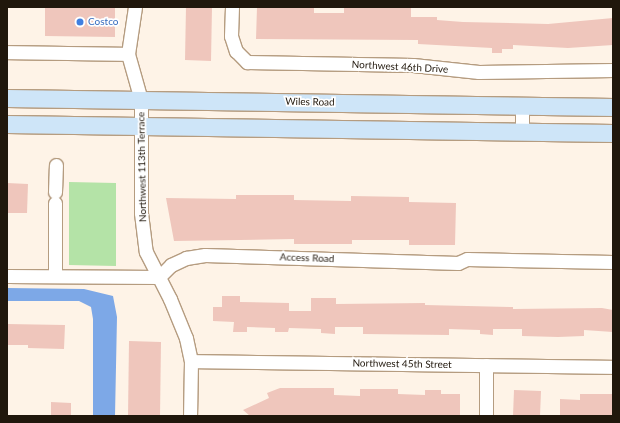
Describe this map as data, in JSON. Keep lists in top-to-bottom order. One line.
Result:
{"streets":{"main road":["Wiles Road"],"street":["Northwest 46th Drive","Northwest 113th Terrace","Access Road","Northwest 45th Street"]},"crossings":[["Wiles Road","Northwest 113th Terrace"],["Northwest 113th Terrace","Access Road"],["Northwest 113th Terrace","Northwest 45th Street"]],"places":["Costco"]}
